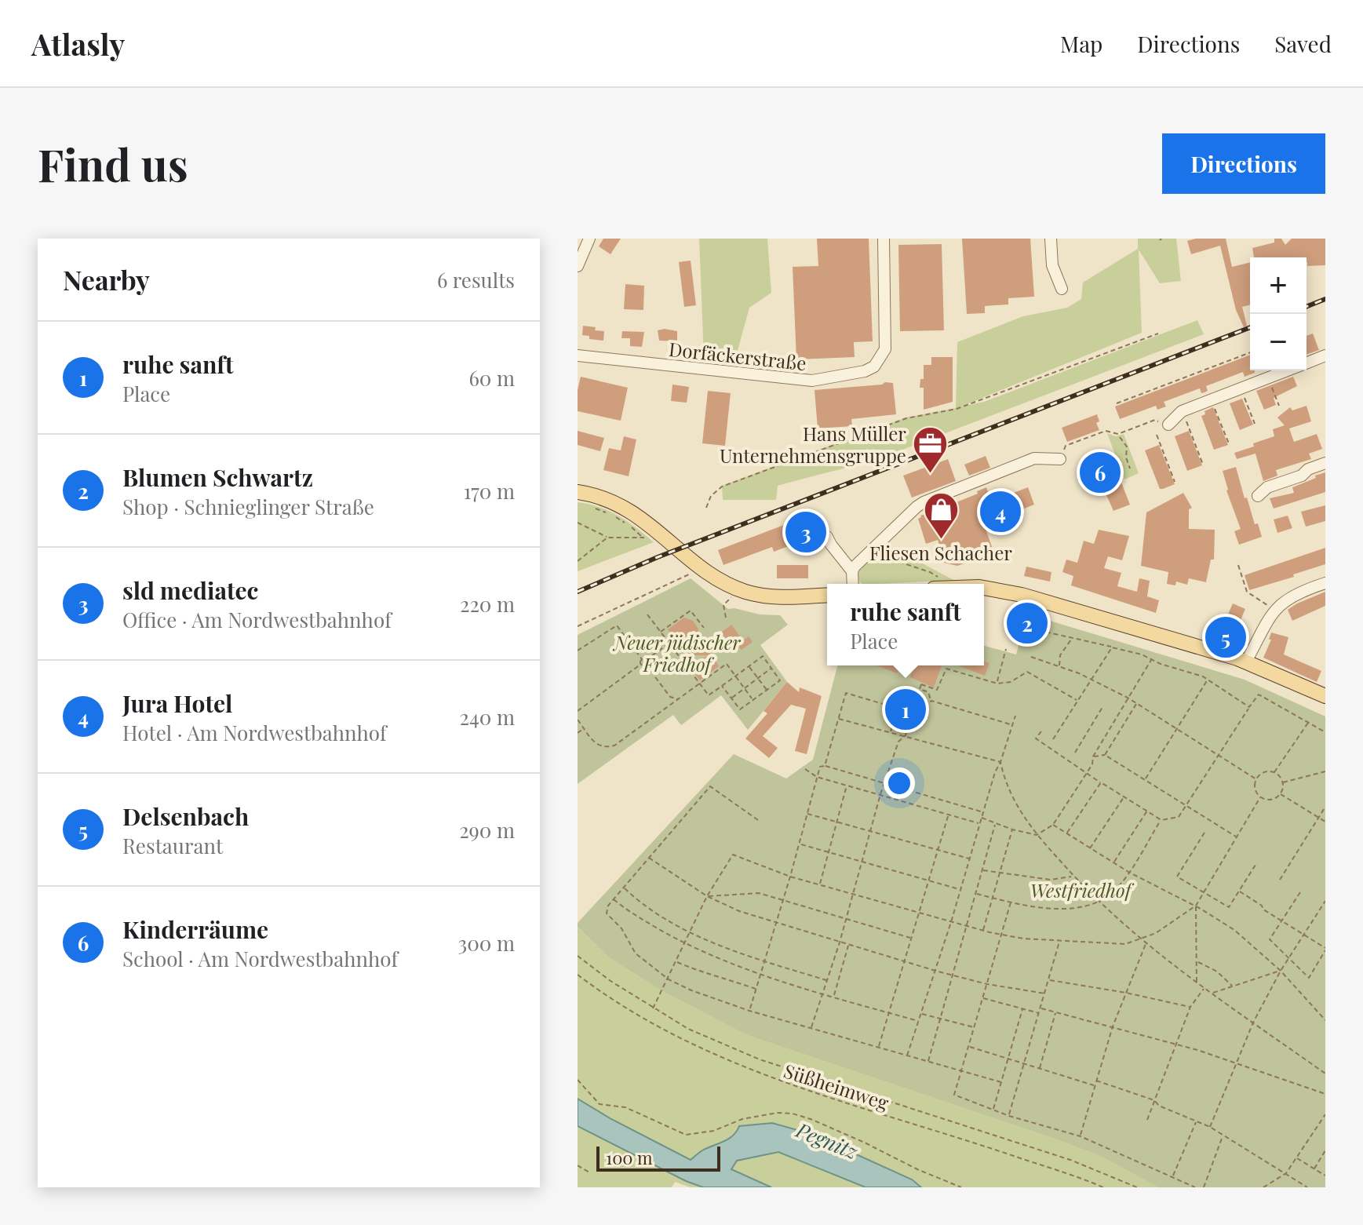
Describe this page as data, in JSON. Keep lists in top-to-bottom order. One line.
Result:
{"streets":{"street":["Dorfäckerstraße"],"path":["Süßheimweg"]},"water":["Pegnitz"],"parks":["Neuer jüdischer Friedhof","Westfriedhof"],"places":{"office":["Hans Müller Unternehmensgruppe"],"shop":["Fliesen Schacher"]},"scale_bar":"100 m","page":{"header":"Atlasly","nav":["Map","Directions","Saved"],"buttons":"Directions","title":"Find us","heading":["Nearby","6 results"],"map_buttons":["+","−"],"list":[{"mark":"1","name":"ruhe sanft","note":"Place","value":"60 m"},{"mark":"2","name":"Blumen Schwartz","note":"Shop · Schnieglinger Straße","value":"170 m"},{"mark":"3","name":"sld mediatec","note":"Office · Am Nordwestbahnhof","value":"220 m"},{"mark":"4","name":"Jura Hotel","note":"Hotel · Am Nordwestbahnhof","value":"240 m"},{"mark":"5","name":"Delsenbach","note":"Restaurant","value":"290 m"},{"mark":"6","name":"Kinderräume","note":"School · Am Nordwestbahnhof","value":"300 m"}],"pins":["6","4","3","2","5","1"],"popup":["ruhe sanft","Place"],"scale":"100 m"}}
